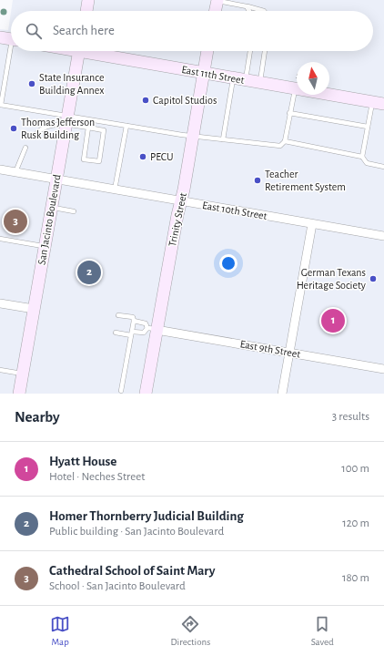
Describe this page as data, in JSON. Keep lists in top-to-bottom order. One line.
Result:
{"streets":{"main road":["East 11th Street","San Jacinto Boulevard","Trinity Street"],"street":["East 10th Street","East 9th Street"]},"crossings":[["East 11th Street","Trinity Street"],["East 10th Street","San Jacinto Boulevard"],["East 10th Street","Trinity Street"],["Trinity Street","East 9th Street"]],"places":["State Insurance Building Annex","Capitol Studios","Thomas Jefferson Rusk Building","PECU","Teacher Retirement System","German Texans Heritage Society"],"north":"top","page":{"search":"Search here","pins":["3","2","1"],"heading":["Nearby","3 results"],"list":[{"mark":"1","name":"Hyatt House","note":"Hotel · Neches Street","value":"100 m"},{"mark":"2","name":"Homer Thornberry Judicial Building","note":"Public building · San Jacinto Boulevard","value":"120 m"},{"mark":"3","name":"Cathedral School of Saint Mary","note":"School · San Jacinto Boulevard","value":"180 m"}],"nav":["Map","Directions","Saved"]}}
